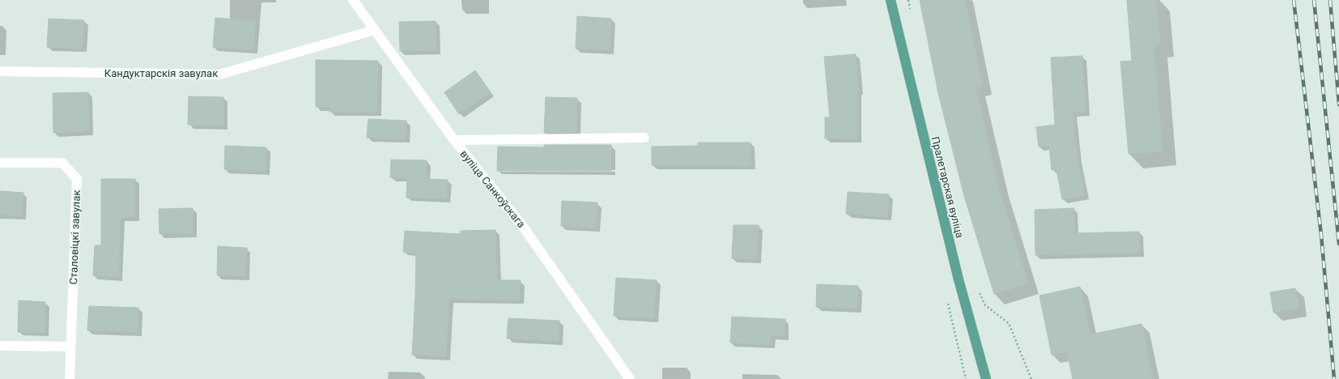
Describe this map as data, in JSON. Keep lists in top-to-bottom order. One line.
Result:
{"streets":{"main road":["Пралетарская вуліца"],"street":["Кандуктарскія завулак","вуліца Санкоўскага","Сталовіцкі завулак"]},"crossings":[["Кандуктарскія завулак","вуліца Санкоўскага"]]}
